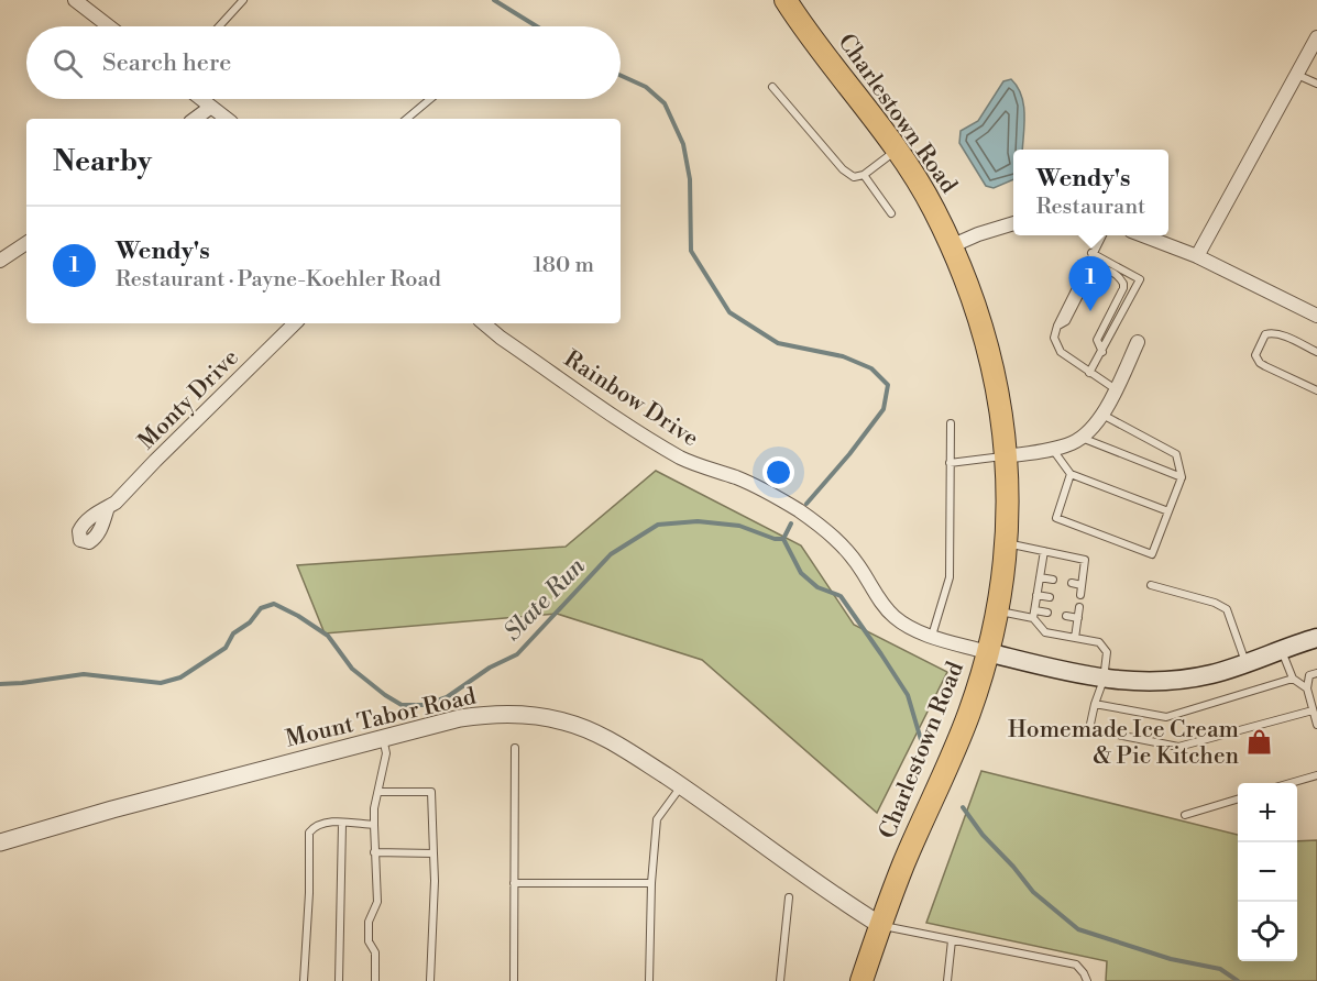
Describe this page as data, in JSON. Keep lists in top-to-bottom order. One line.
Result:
{"streets":{"main road":["Charlestown Road"],"street":["Rainbow Drive","Monty Drive","Mount Tabor Road"]},"crossings":[["Charlestown Road","Rainbow Drive"],["Charlestown Road","Mount Tabor Road"]],"water":["Slate Run"],"places":{"shop":["Homemade Ice Cream & Pie Kitchen"]},"page":{"search":"Search here","heading":"Nearby","popup":["Wendy's","Restaurant"],"list":[{"mark":"1","name":"Wendy's","note":"Restaurant · Payne-Koehler Road","value":"180 m"}],"pins":"1","map_buttons":["+","−"]}}
